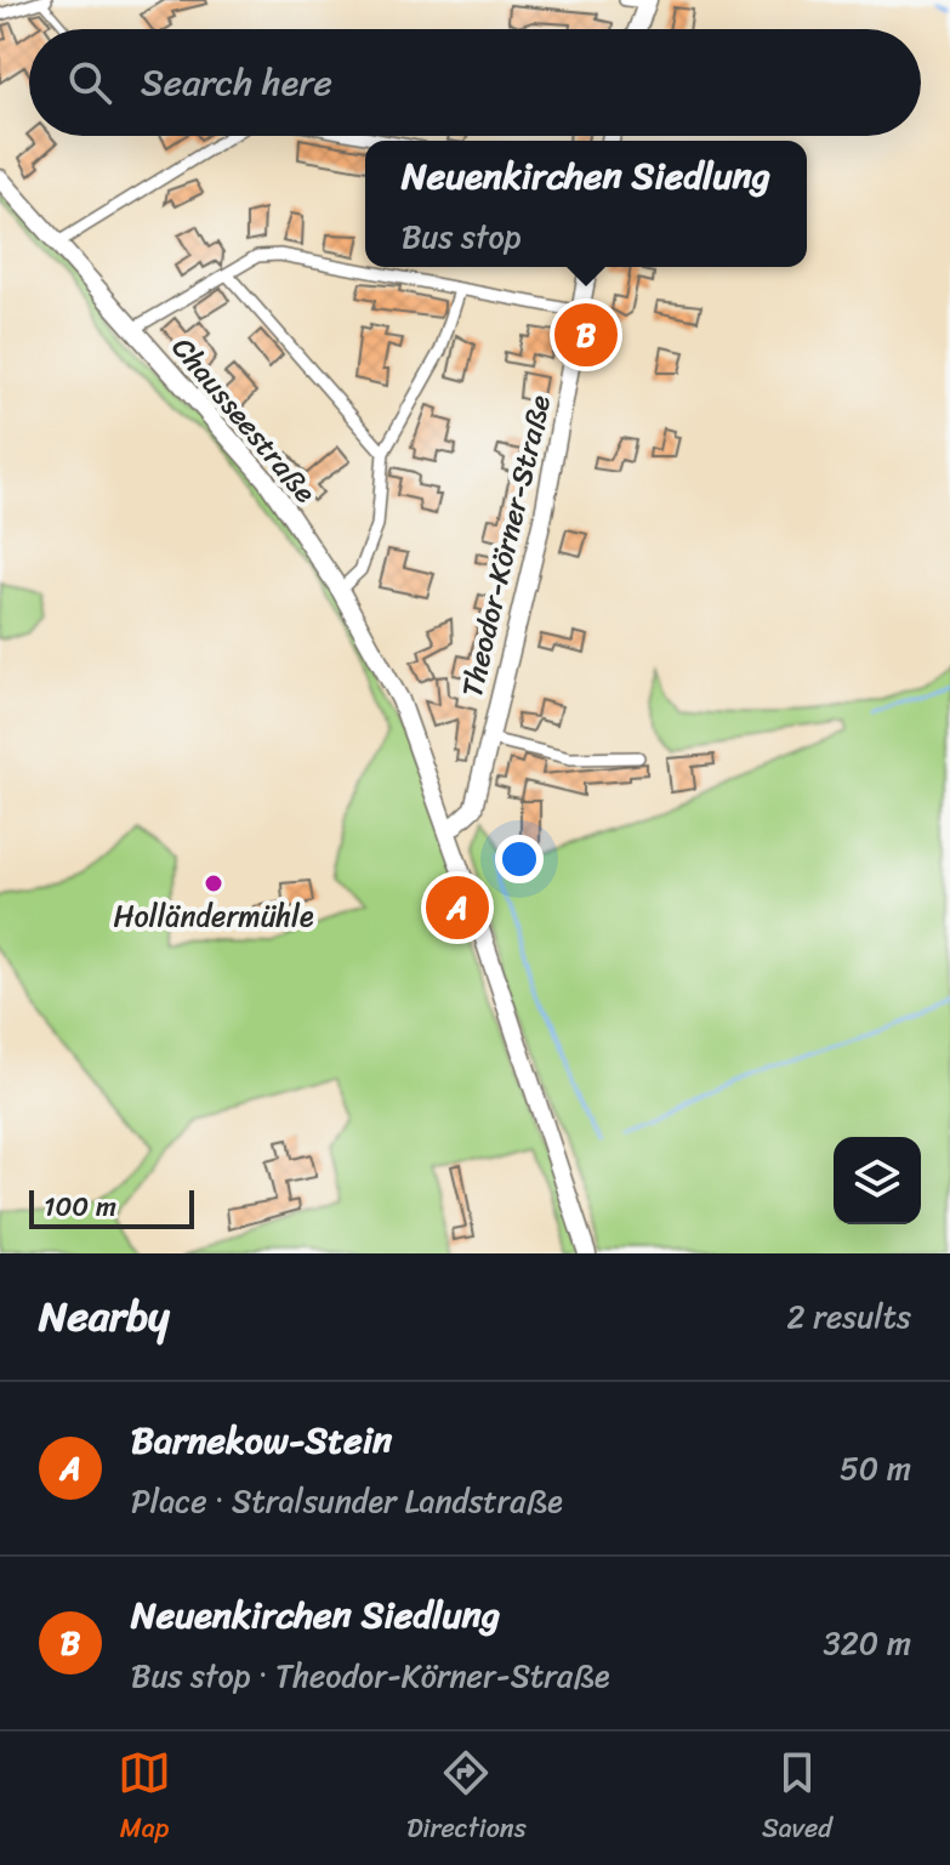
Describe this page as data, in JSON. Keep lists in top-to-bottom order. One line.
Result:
{"streets":{"main road":["Chausseestraße","Theodor-Körner-Straße"]},"crossings":[["Chausseestraße","Theodor-Körner-Straße"]],"places":["Holländermühle"],"scale_bar":"100 m","page":{"search":"Search here","popup":["Neuenkirchen Siedlung","Bus stop"],"pins":["B","A"],"scale":"100 m","heading":["Nearby","2 results"],"list":[{"mark":"A","name":"Barnekow-Stein","note":"Place · Stralsunder Landstraße","value":"50 m"},{"mark":"B","name":"Neuenkirchen Siedlung","note":"Bus stop · Theodor-Körner-Straße","value":"320 m"}],"nav":["Map","Directions","Saved"]}}
